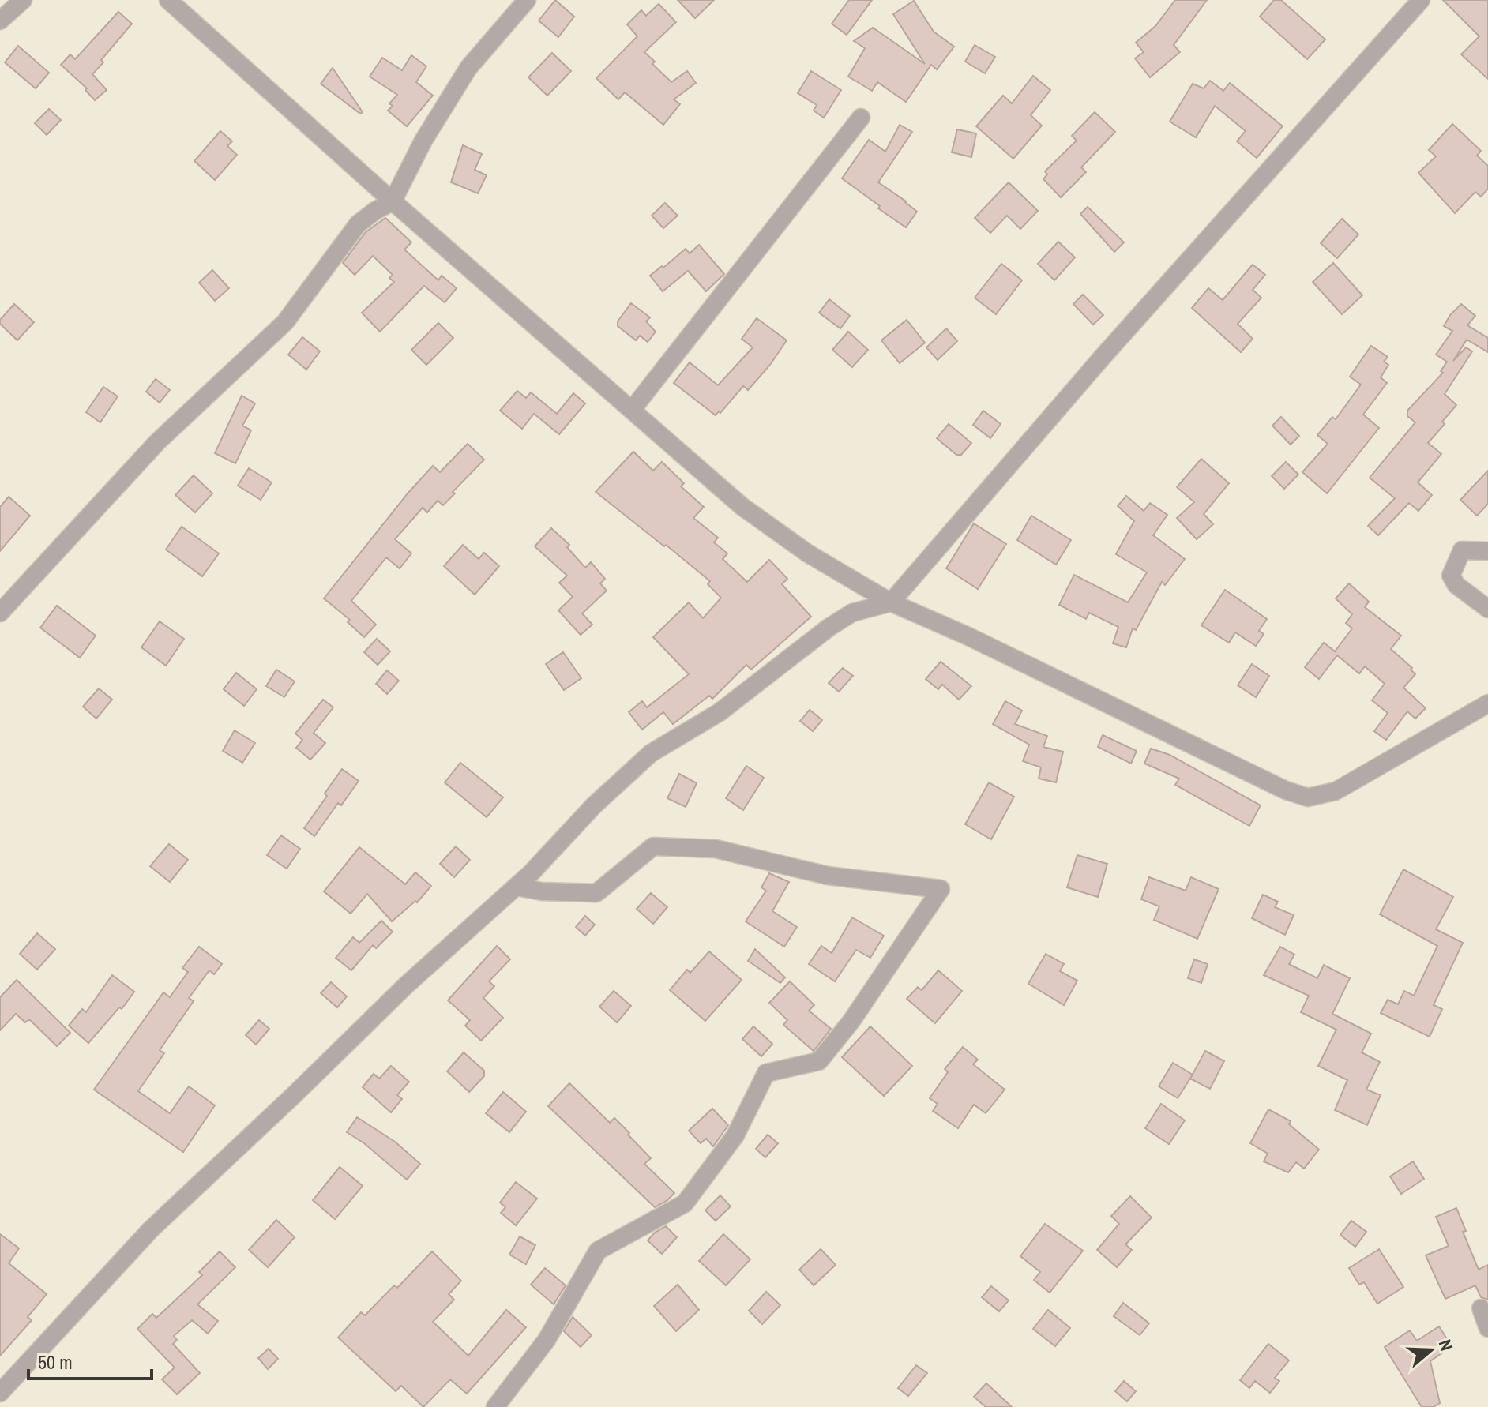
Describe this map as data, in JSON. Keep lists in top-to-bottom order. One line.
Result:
{"scale_bar":"50 m","north":"right"}
